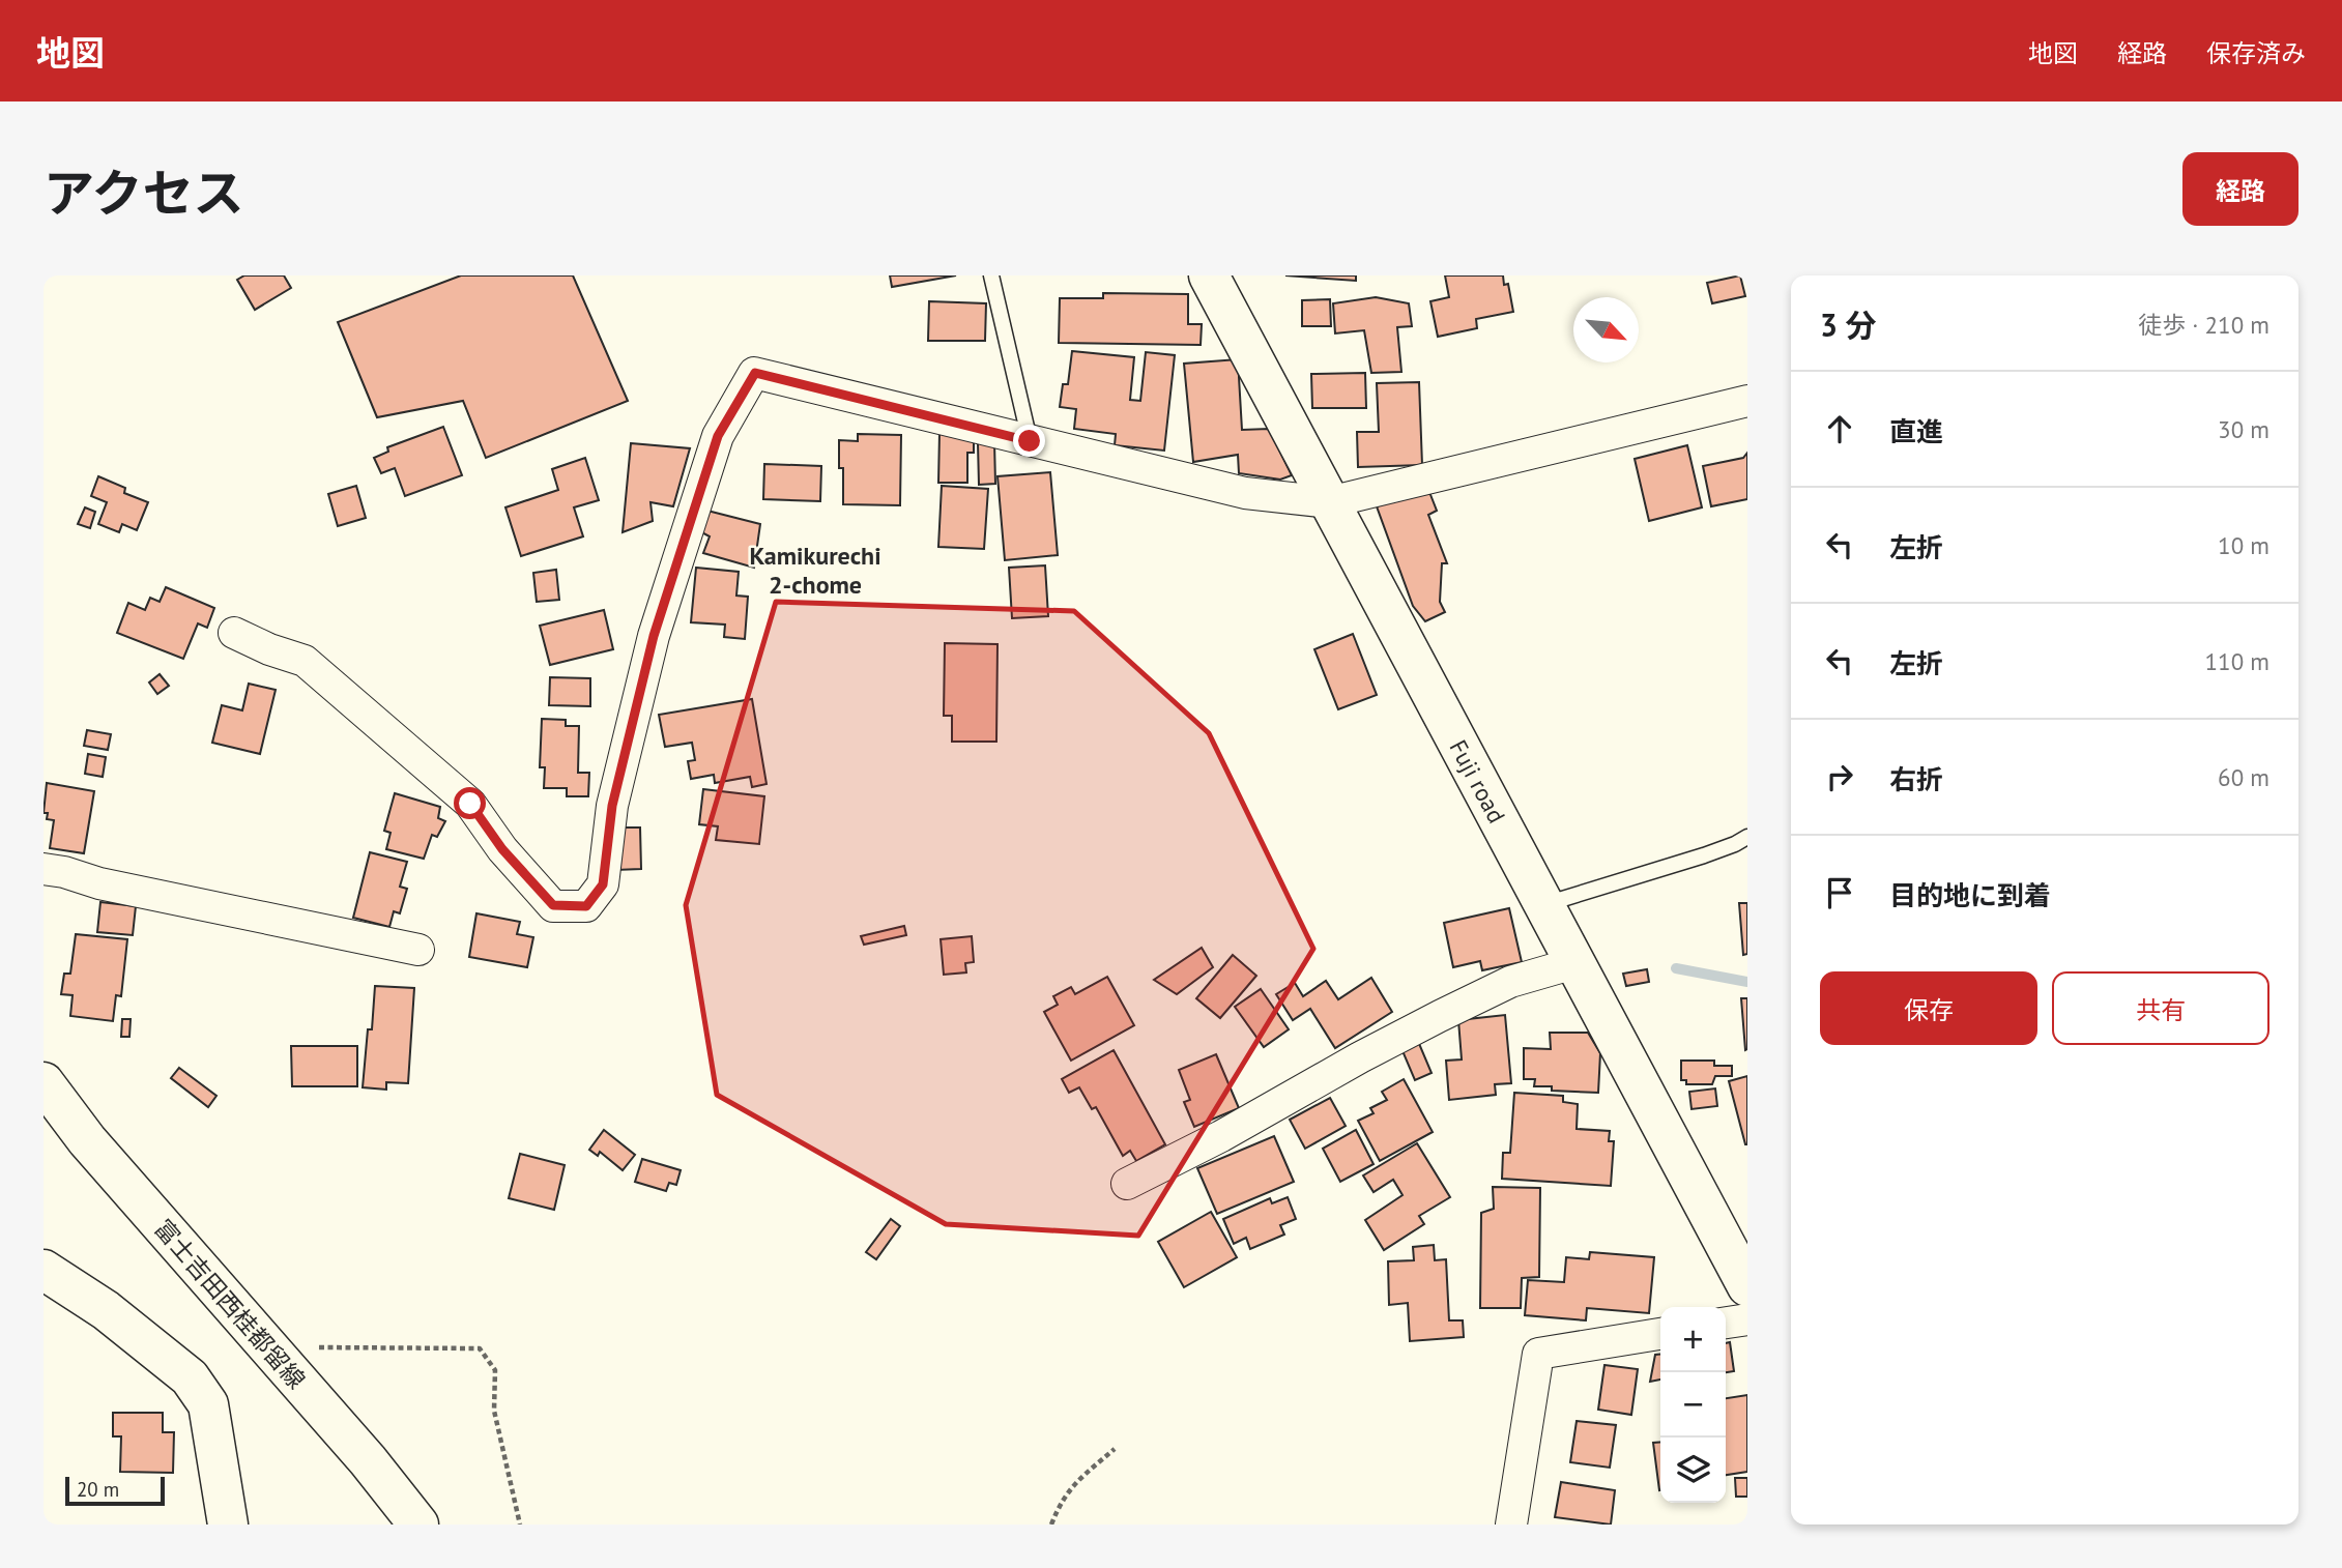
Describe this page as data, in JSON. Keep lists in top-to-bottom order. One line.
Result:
{"streets":{"main road":["Fuji road","富士吉田西桂都留線"]},"districts":["Kamikurechi 2-chome"],"scale_bar":"20 m","north":"bottom right","page":{"header":"地図","nav":["地図","経路","保存済み"],"title":"アクセス","buttons":["経路",["保存","共有"]],"heading":["3 分","徒歩 · 210 m"],"list":[["直進","30 m"],["左折","10 m"],["左折","110 m"],["右折","60 m"],"目的地に到着"],"map_buttons":["+","−"],"scale":"20 m"}}
